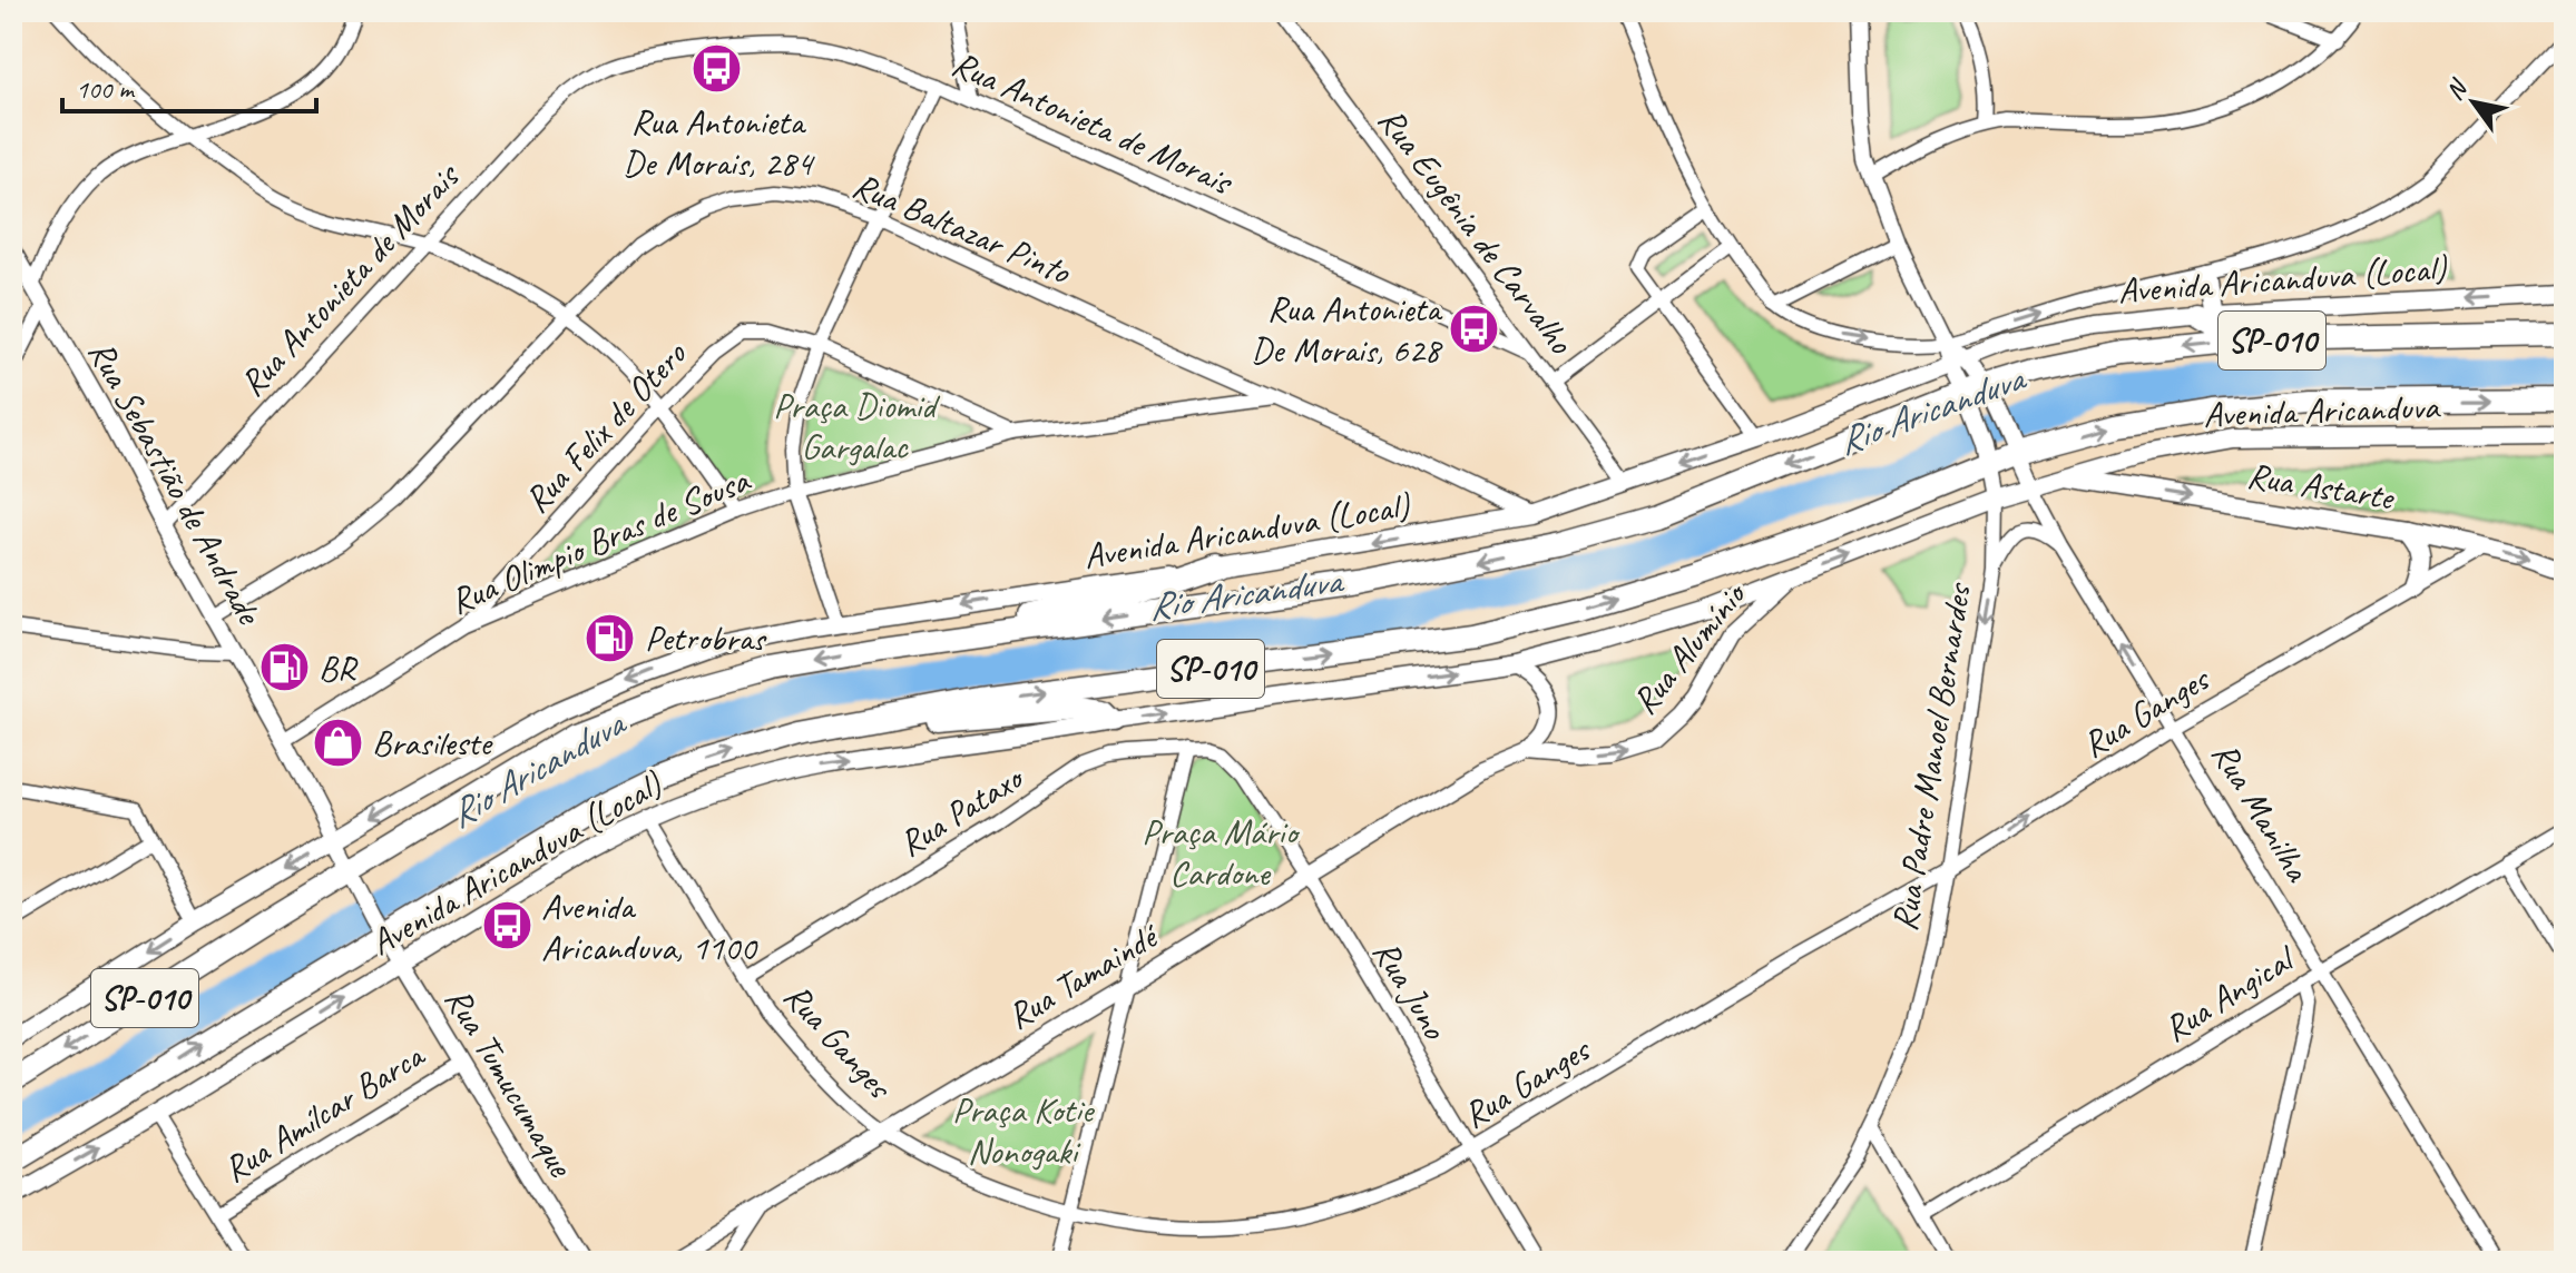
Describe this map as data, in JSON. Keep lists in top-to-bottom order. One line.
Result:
{"streets":{"highway":["SP-010"],"main road":["Avenida Aricanduva (Local)","Avenida Aricanduva","Rua Astarte"],"street":["Rua Antonieta de Morais","Rua Baltazar Pinto","Rua Eugênia de Carvalho","Rua Felix de Otero","Rua Sebastião de Andrade","Rua Olimpio Bras de Sousa","Rua Alumínio","Rua Ganges","Rua Padre Manoel Bernardes","Rua Pataxo","Rua Manilha","Rua Tamaindé","Rua Juno","Rua Angical","Rua Tumucumaque","Rua Amílcar Barca"]},"crossings":[["Rua Antonieta de Morais","Rua Eugênia de Carvalho"],["Rua Antonieta de Morais","Rua Sebastião de Andrade"],["Rua Baltazar Pinto","Avenida Aricanduva (Local)"],["Rua Baltazar Pinto","Rua Sebastião de Andrade"],["Rua Baltazar Pinto","Rua Olimpio Bras de Sousa"],["Rua Eugênia de Carvalho","Avenida Aricanduva (Local)"],["Avenida Aricanduva (Local)","Avenida Aricanduva"],["Avenida Aricanduva (Local)","Rua Sebastião de Andrade"],["Avenida Aricanduva (Local)","Rua Alumínio"],["Avenida Aricanduva (Local)","Rua Ganges"],["Avenida Aricanduva (Local)","Rua Padre Manoel Bernardes"],["Avenida Aricanduva (Local)","Rua Manilha"],["Avenida Aricanduva (Local)","Rua Tumucumaque"],["SP-010","Rua Sebastião de Andrade"],["SP-010","Rua Padre Manoel Bernardes"],["SP-010","Rua Manilha"],["SP-010","Rua Tumucumaque"],["Avenida Aricanduva","Rua Astarte"],["Avenida Aricanduva","Rua Manilha"],["Rua Felix de Otero","Rua Olimpio Bras de Sousa"],["Rua Sebastião de Andrade","Rua Olimpio Bras de Sousa"],["Rua Sebastião de Andrade","Rua Tumucumaque"],["Rua Astarte","Rua Ganges"],["Rua Alumínio","Rua Tamaindé"],["Rua Ganges","Rua Padre Manoel Bernardes"],["Rua Ganges","Rua Pataxo"],["Rua Ganges","Rua Manilha"],["Rua Ganges","Rua Tamaindé"],["Rua Ganges","Rua Juno"],["Rua Padre Manoel Bernardes","Rua Manilha"],["Rua Pataxo","Rua Juno"],["Rua Manilha","Rua Angical"],["Rua Tamaindé","Rua Juno"],["Rua Tumucumaque","Rua Amílcar Barca"]],"one_way":["Rua Astarte","Rua Alumínio"],"water":["Rio Aricanduva"],"parks":["Praça Diomid Gargalac","Praça Mário Cardone","Praça Kotie Nonogaki"],"places":{"bus stop":["Rua Antonieta De Morais, 284","Rua Antonieta De Morais, 628","Avenida Aricanduva, 1100"],"fuel station":["Petrobras","BR"],"shop":["Brasileste"]},"scale_bar":"100 m","north":"top left"}
